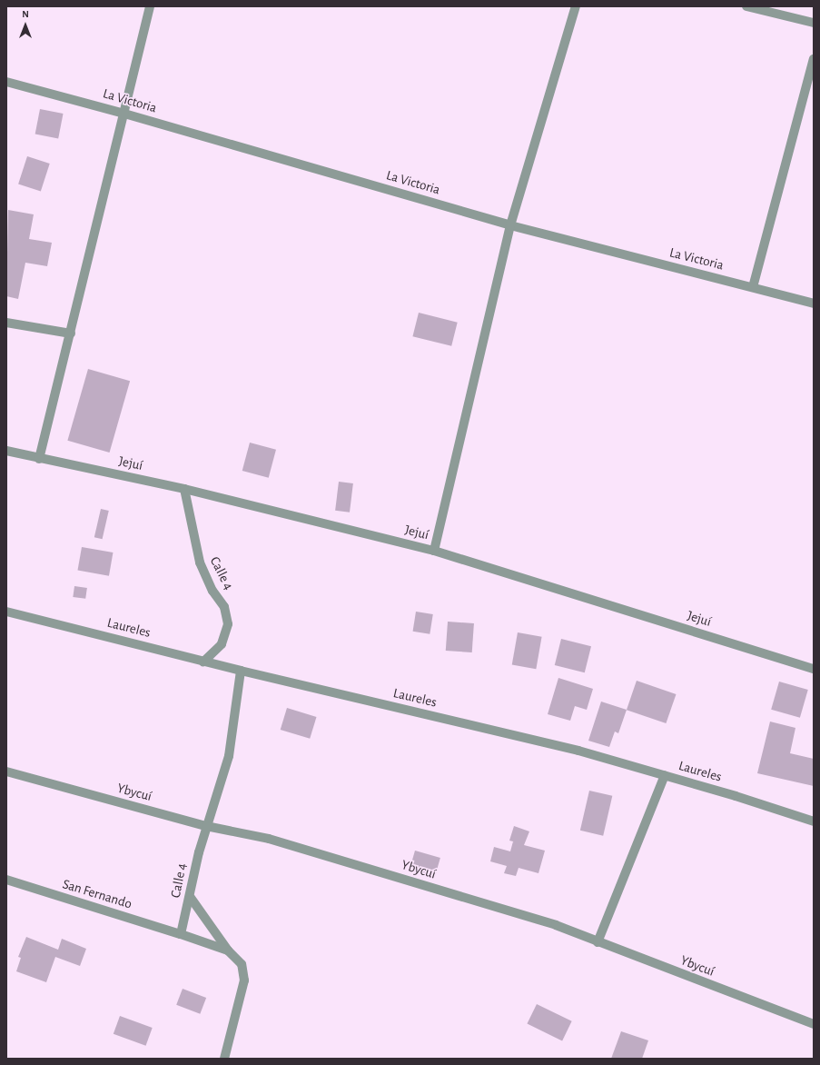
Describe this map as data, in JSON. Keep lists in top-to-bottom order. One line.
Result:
{"streets":{"street":["La Victoria","Jejuí","Calle 4","Laureles","Ybycuí","San Fernando"]},"crossings":[["Jejuí","Calle 4"],["Calle 4","Laureles"],["Calle 4","Ybycuí"],["Calle 4","San Fernando"]],"north":"top"}
